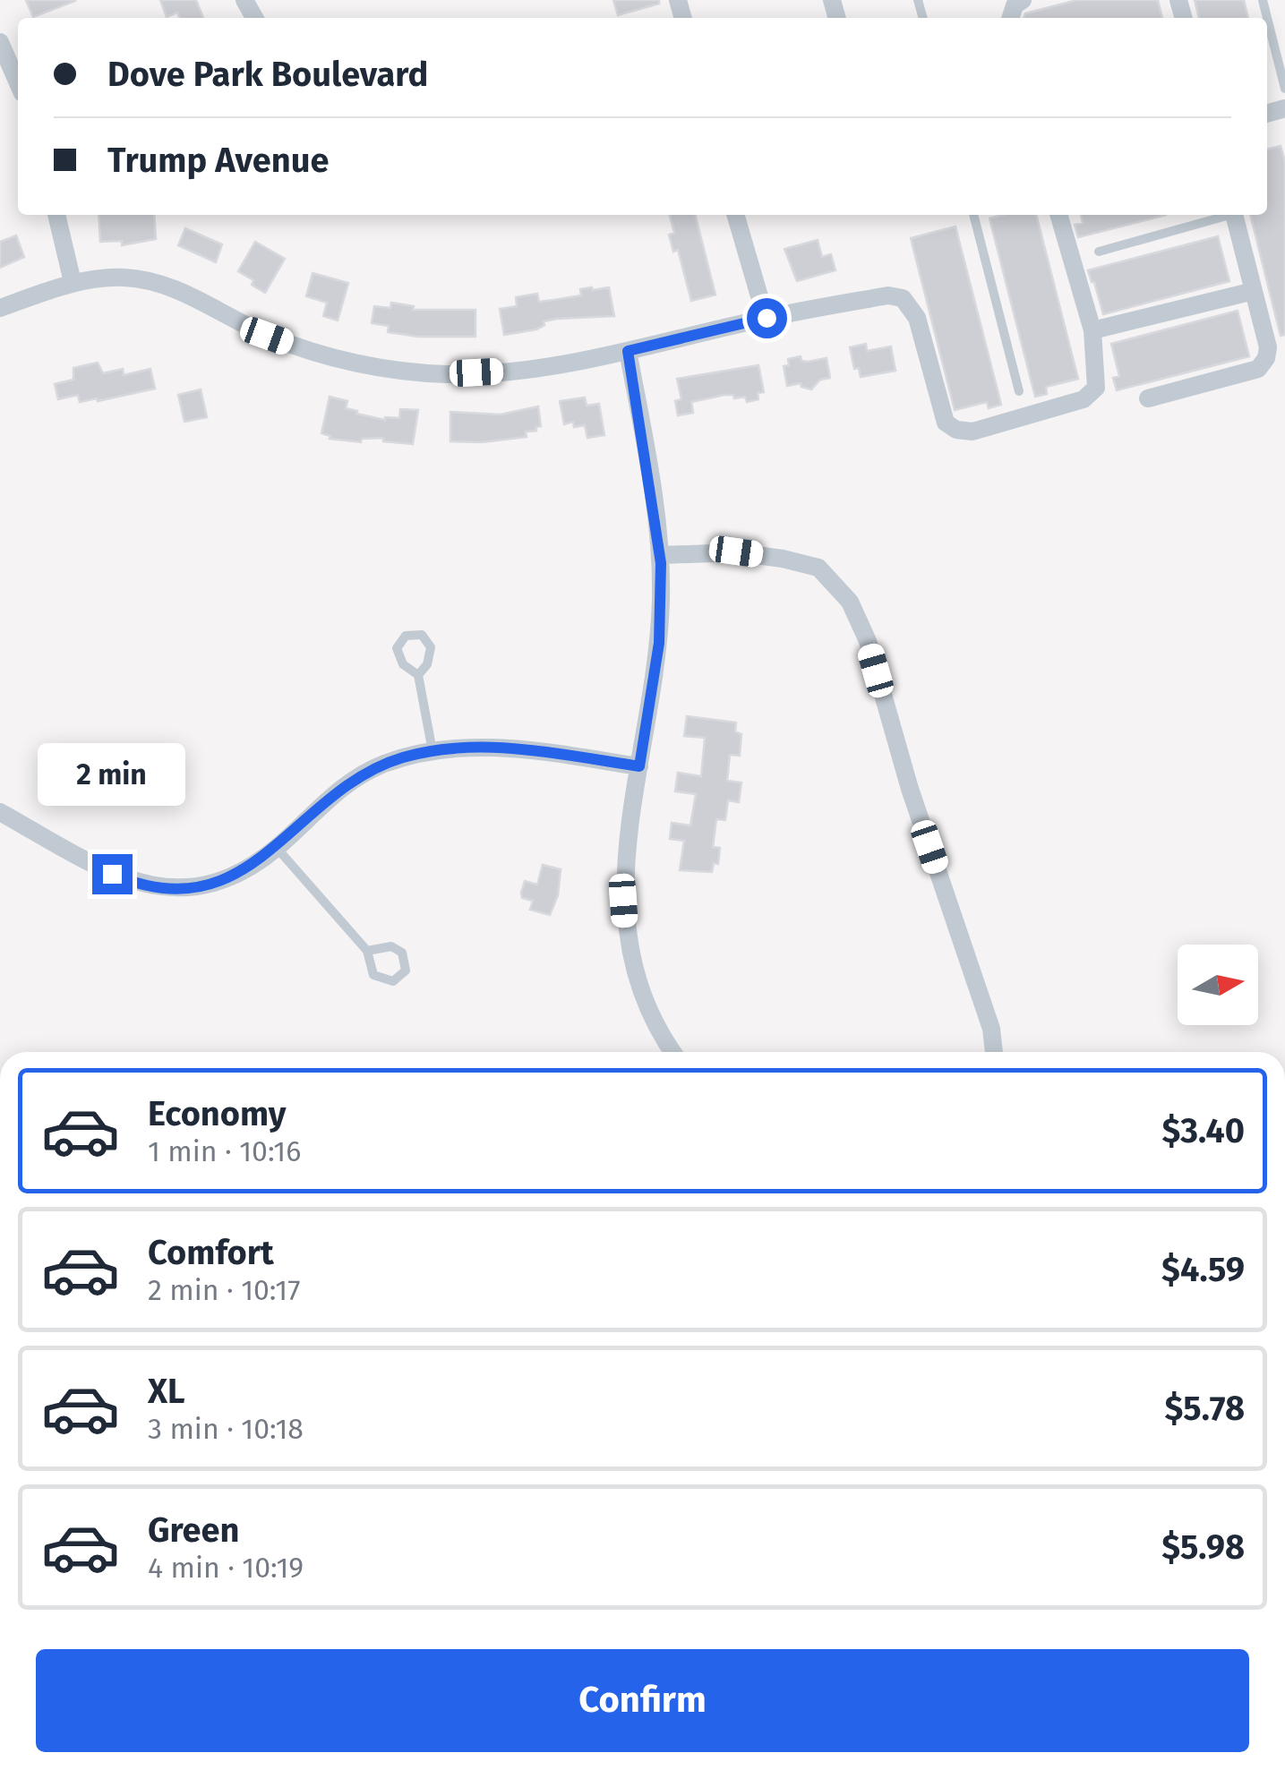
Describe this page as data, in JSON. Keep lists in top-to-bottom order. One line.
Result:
{"north":"right","page":{"banner":["Dove Park Boulevard","Trump Avenue"],"bubble":"2 min","list":[{"name":"Economy","note":"1 min · 10:16","value":"$3.40"},{"name":"Comfort","note":"2 min · 10:17","value":"$4.59"},{"name":"XL","note":"3 min · 10:18","value":"$5.78"},{"name":"Green","note":"4 min · 10:19","value":"$5.98"}],"buttons":"Confirm"}}
